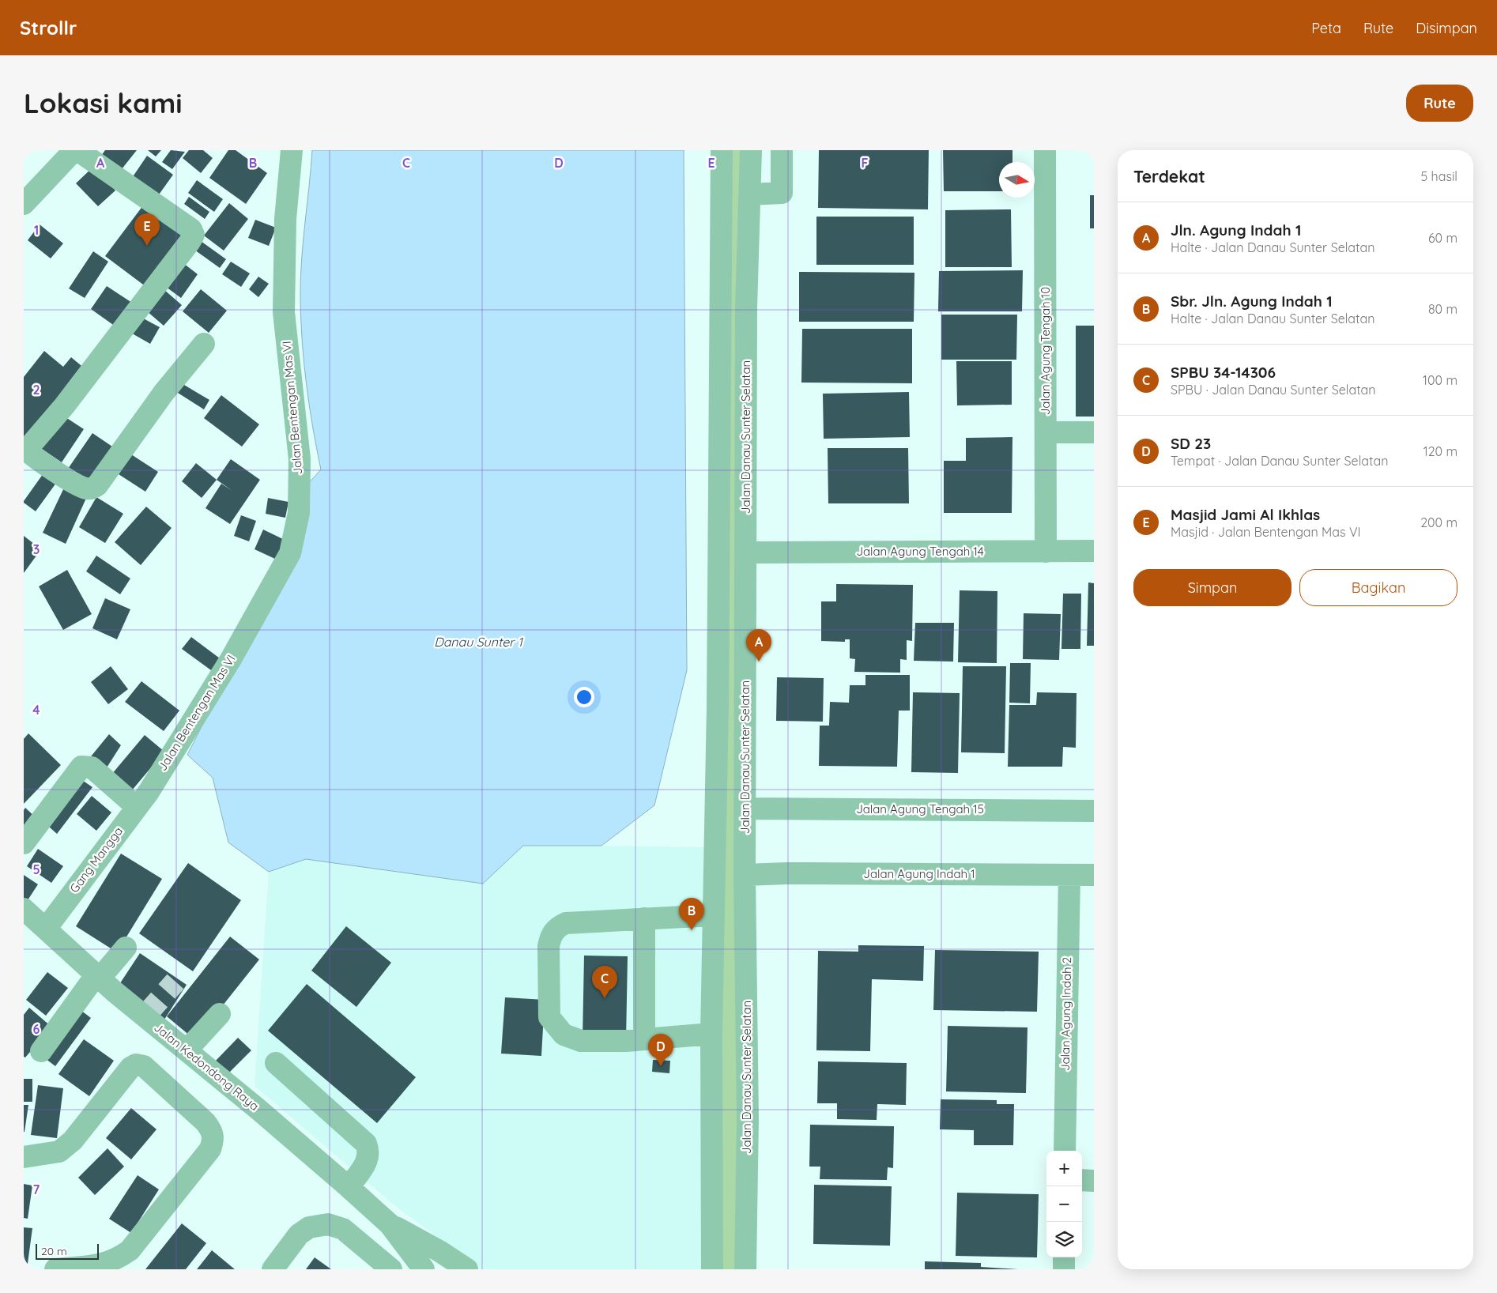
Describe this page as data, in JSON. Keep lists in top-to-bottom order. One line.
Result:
{"streets":{"street":["Jalan Agung Tengah 10","Jalan Bentengan Mas VI","Jalan Danau Sunter Selatan","Jalan Agung Tengah 14","Jalan Agung Tengah 15","Gang Mangga","Jalan Agung Indah 1","Jalan Agung Indah 2","Jalan Kedondong Raya"]},"crossings":[["Jalan Agung Tengah 10","Jalan Agung Tengah 14"],["Jalan Bentengan Mas VI","Gang Mangga"],["Jalan Danau Sunter Selatan","Jalan Agung Tengah 14"],["Jalan Danau Sunter Selatan","Jalan Agung Tengah 15"],["Jalan Danau Sunter Selatan","Jalan Agung Indah 1"],["Gang Mangga","Jalan Kedondong Raya"],["Jalan Agung Indah 1","Jalan Agung Indah 2"]],"water":["Danau Sunter 1"],"scale_bar":"20 m","north":"right","page":{"header":"Strollr","nav":["Peta","Rute","Disimpan"],"buttons":["Rute",["Simpan","Bagikan"]],"title":"Lokasi kami","heading":["Terdekat","5 hasil"],"list":[{"mark":"A","name":"Jln. Agung Indah 1","note":"Halte · Jalan Danau Sunter Selatan","value":"60 m"},{"mark":"B","name":"Sbr. Jln. Agung Indah 1","note":"Halte · Jalan Danau Sunter Selatan","value":"80 m"},{"mark":"C","name":"SPBU 34-14306","note":"SPBU · Jalan Danau Sunter Selatan","value":"100 m"},{"mark":"D","name":"SD 23","note":"Tempat · Jalan Danau Sunter Selatan","value":"120 m"},{"mark":"E","name":"Masjid Jami Al Ikhlas","note":"Masjid · Jalan Bentengan Mas VI","value":"200 m"}],"pins":["E","A","B","C","D"],"map_buttons":["+","−"],"scale":"20 m"},"grid":{"columns":["A","B","C","D","E","F"],"rows":["1","2","3","4","5","6","7"]}}
